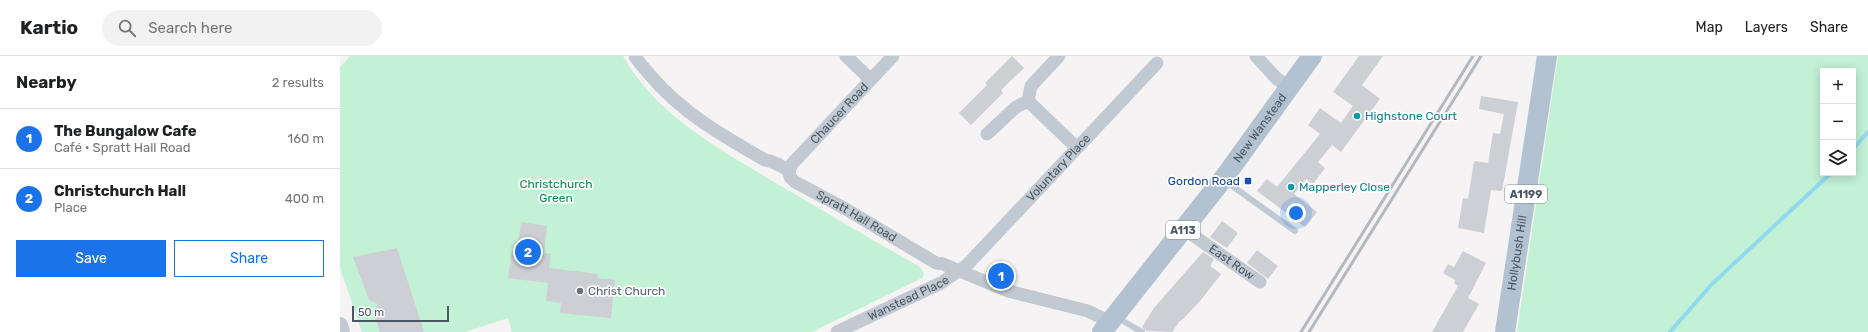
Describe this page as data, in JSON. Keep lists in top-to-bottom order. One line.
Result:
{"streets":{"main road":["New Wanstead","A1199","A113","Hollybush Hill"],"street":["Chaucer Road","Voluntary Place","Spratt Hall Road","East Row","Wanstead Place"]},"crossings":[["Chaucer Road","Spratt Hall Road"],["New Wanstead","Spratt Hall Road"],["New Wanstead","East Row"],["Voluntary Place","Spratt Hall Road"],["Voluntary Place","Wanstead Place"],["Spratt Hall Road","Wanstead Place"]],"parks":["Christchurch Green"],"places":{"other":["Highstone Court","Mapperley Close","Christ Church"],"transit":["Gordon Road"]},"scale_bar":"50 m","page":{"header":"Kartio","search":"Search here","nav":["Map","Layers","Share"],"heading":["Nearby","2 results"],"map_buttons":["+","−"],"list":[{"mark":"1","name":"The Bungalow Cafe","note":"Café · Spratt Hall Road","value":"160 m"},{"mark":"2","name":"Christchurch Hall","note":"Place","value":"400 m"}],"buttons":["Save","Share"],"pins":["2","1"],"scale":"50 m"}}
